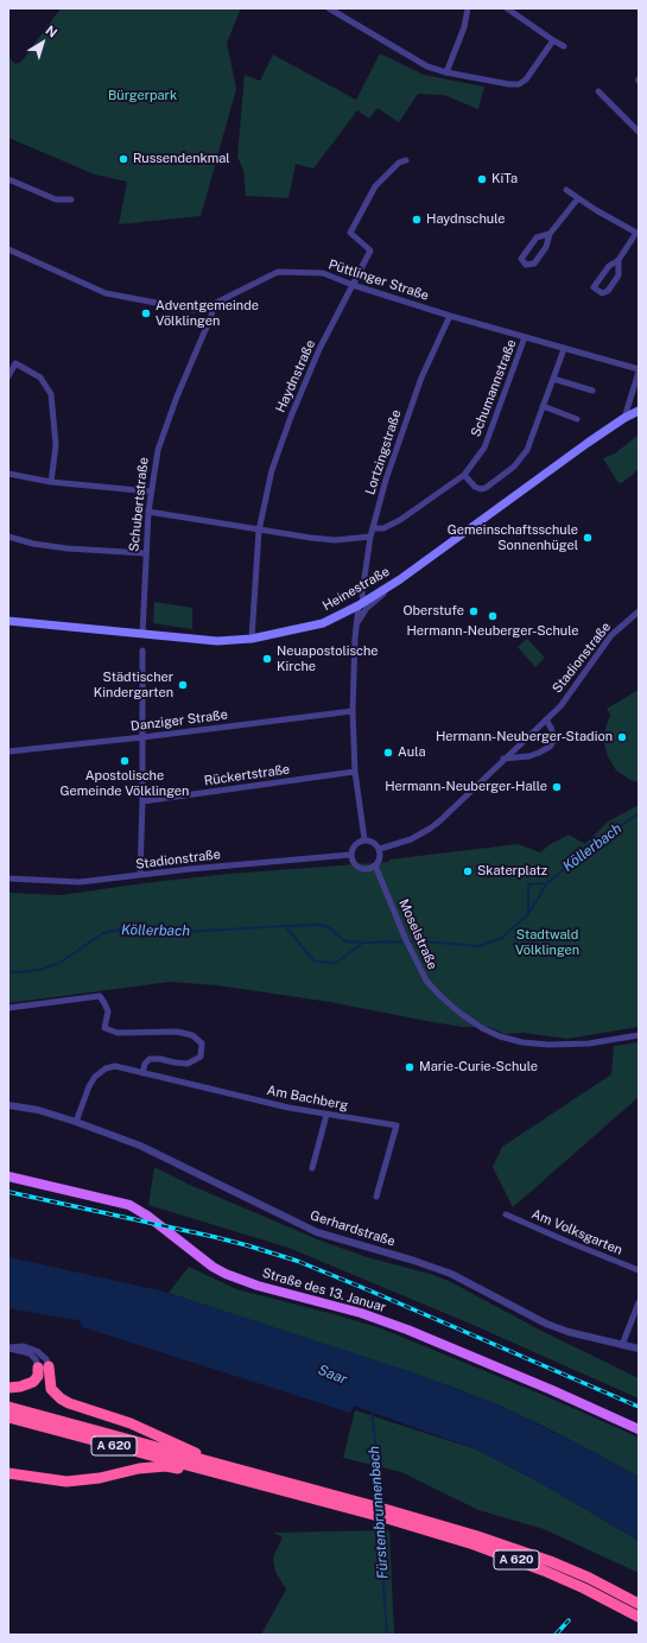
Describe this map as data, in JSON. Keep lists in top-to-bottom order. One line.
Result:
{"streets":{"highway":["A 620"],"main road":["Heinestraße","Straße des 13. Januar"],"street":["Püttlinger Straße","Haydnstraße","Schumannstraße","Lortzingstraße","Schubertstraße","Stadionstraße","Danziger Straße","Rückertstraße","Moselstraße","Am Bachberg","Gerhardstraße","Am Volksgarten"]},"crossings":[["Püttlinger Straße","Haydnstraße"],["Püttlinger Straße","Schumannstraße"],["Püttlinger Straße","Lortzingstraße"],["Püttlinger Straße","Schubertstraße"],["Püttlinger Straße","Heinestraße"],["Haydnstraße","Heinestraße"],["Schumannstraße","Lortzingstraße"],["Lortzingstraße","Heinestraße"],["Lortzingstraße","Stadionstraße"],["Lortzingstraße","Danziger Straße"],["Lortzingstraße","Rückertstraße"],["Lortzingstraße","Moselstraße"],["Schubertstraße","Heinestraße"],["Stadionstraße","Moselstraße"],["Am Bachberg","Gerhardstraße"]],"water":["Köllerbach","Saar","Fürstenbrunnenbach"],"parks":["Bürgerpark","Stadtwald Völklingen"],"places":["Russendenkmal","KiTa","Haydnschule","Adventgemeinde Völklingen","Gemeinschaftsschule Sonnenhügel","Oberstufe","Hermann-Neuberger-Schule","Neuapostolische Kirche","Städtischer Kindergarten","Hermann-Neuberger-Stadion","Aula","Apostolische Gemeinde Völklingen","Hermann-Neuberger-Halle","Skaterplatz","Marie-Curie-Schule"],"north":"top right"}
